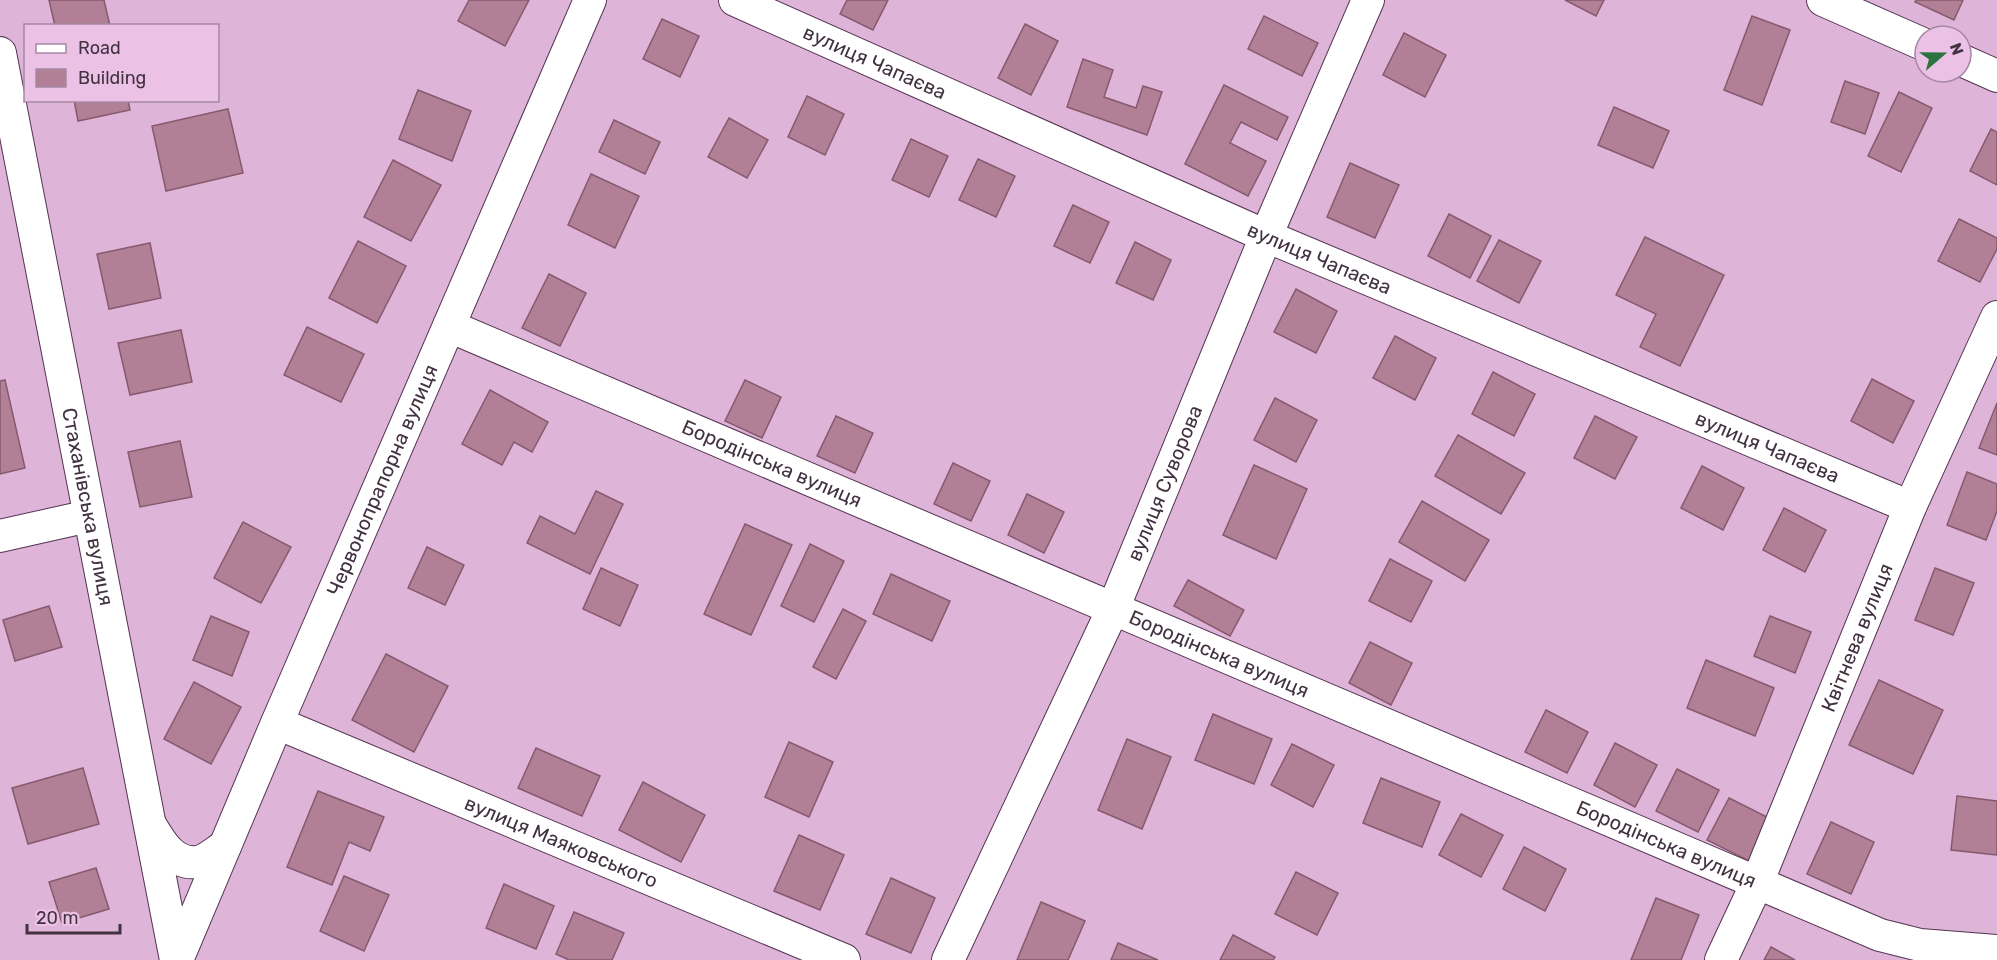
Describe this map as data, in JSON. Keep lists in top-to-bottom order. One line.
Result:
{"streets":{"street":["вулиця Чапаєва","Бородінська вулиця","Червонопрапорна вулиця","вулиця Суворова","Стаханівська вулиця","Квітнева вулиця","вулиця Маяковського"]},"crossings":[["вулиця Чапаєва","вулиця Суворова"],["вулиця Чапаєва","Квітнева вулиця"],["Бородінська вулиця","Червонопрапорна вулиця"],["Бородінська вулиця","вулиця Суворова"],["Бородінська вулиця","Квітнева вулиця"],["Червонопрапорна вулиця","Стаханівська вулиця"],["Червонопрапорна вулиця","вулиця Маяковського"]],"legend":["Road","Building"],"scale_bar":"20 m","north":"right"}
